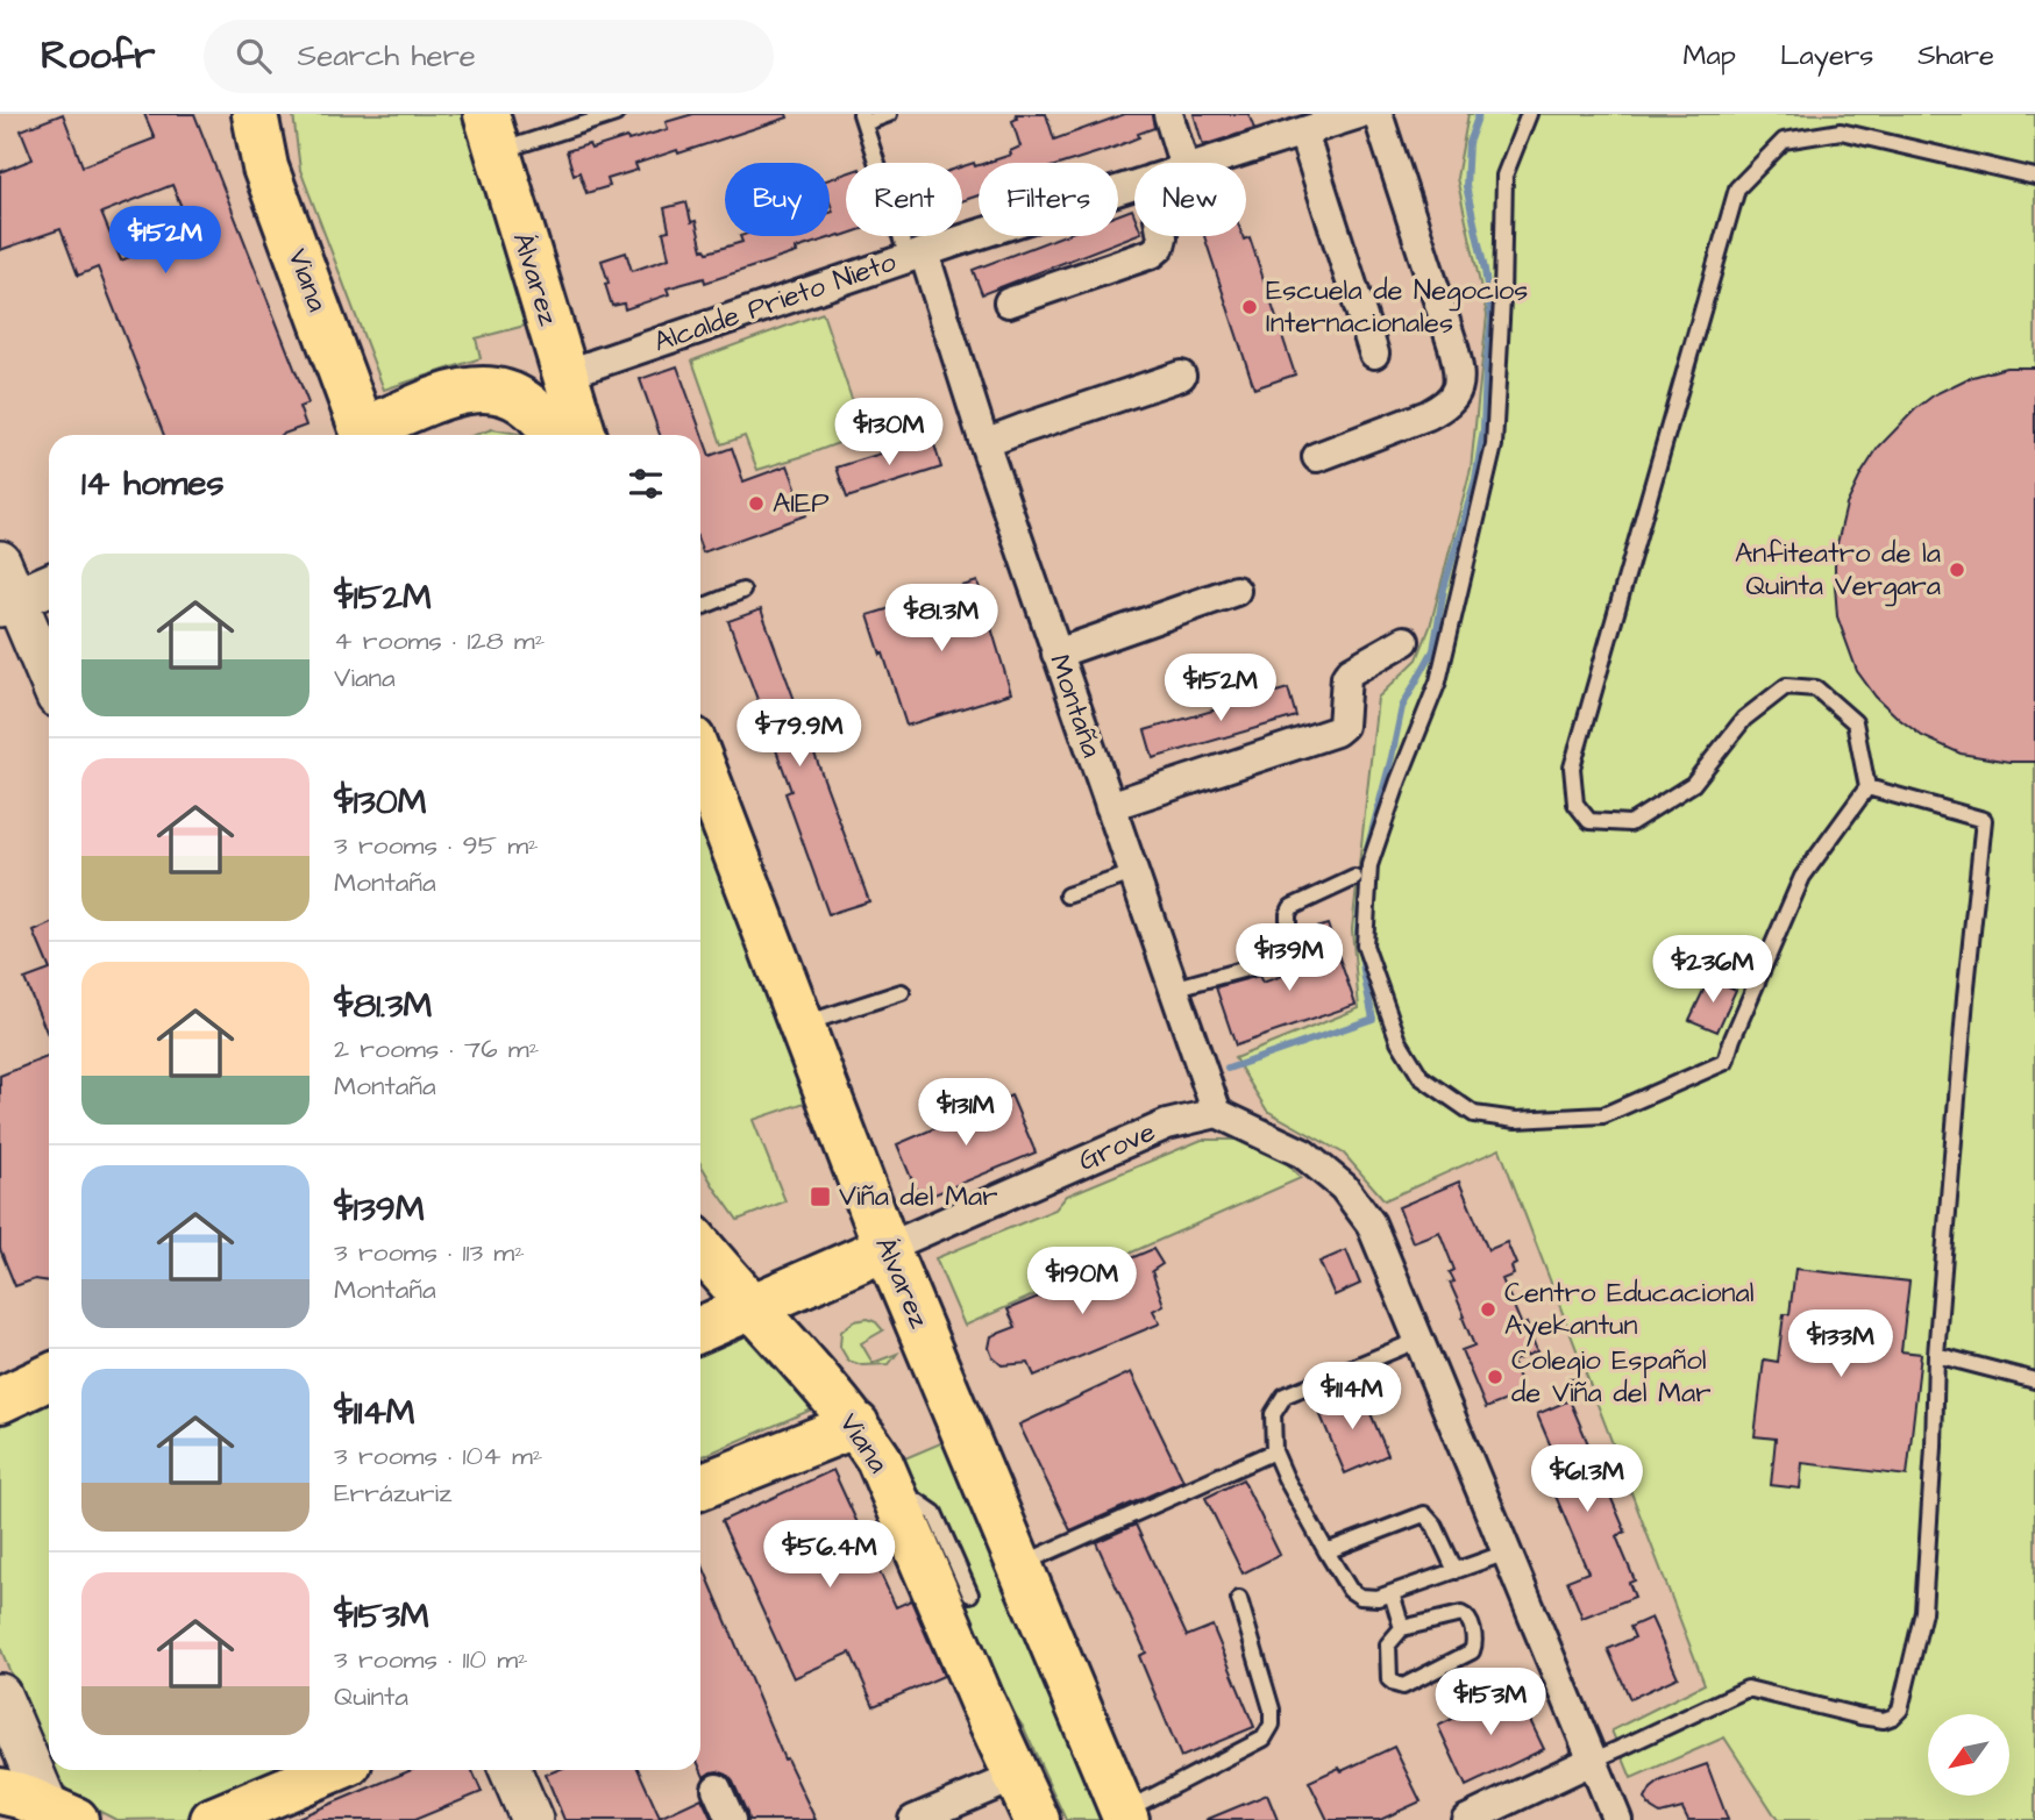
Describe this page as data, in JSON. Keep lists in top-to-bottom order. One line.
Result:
{"streets":{"main road":["Álvarez","Viana"],"street":["Alcalde Prieto Nieto","Montaña","Grove"]},"crossings":[["Álvarez","Alcalde Prieto Nieto"],["Álvarez","Grove"],["Alcalde Prieto Nieto","Montaña"],["Montaña","Grove"]],"places":{"other":["Escuela de Negocios Internacionales","AIEP","Anfiteatro de la Quinta Vergara","Centro Educacional Ayekantun","Colegio Español de Viña del Mar"],"transit":["Viña del Mar"]},"north":"bottom left","page":{"header":"Roofr","search":"Search here","nav":["Map","Layers","Share"],"chip":["Buy","Rent","Filters","New"],"price":["$152M","$130M","$81.3M","$152M","$79.9M","$139M","$236M","$131M","$190M","$133M","$114M","$61.3M","$56.4M","$153M"],"heading":"14 homes","list":[{"name":"$152M","note":"4 rooms · 128 m² · Viana"},{"name":"$130M","note":"3 rooms · 95 m² · Montaña"},{"name":"$81.3M","note":"2 rooms · 76 m² · Montaña"},{"name":"$139M","note":"3 rooms · 113 m² · Montaña"},{"name":"$114M","note":"3 rooms · 104 m² · Errázuriz"},{"name":"$153M","note":"3 rooms · 110 m² · Quinta"}]}}
